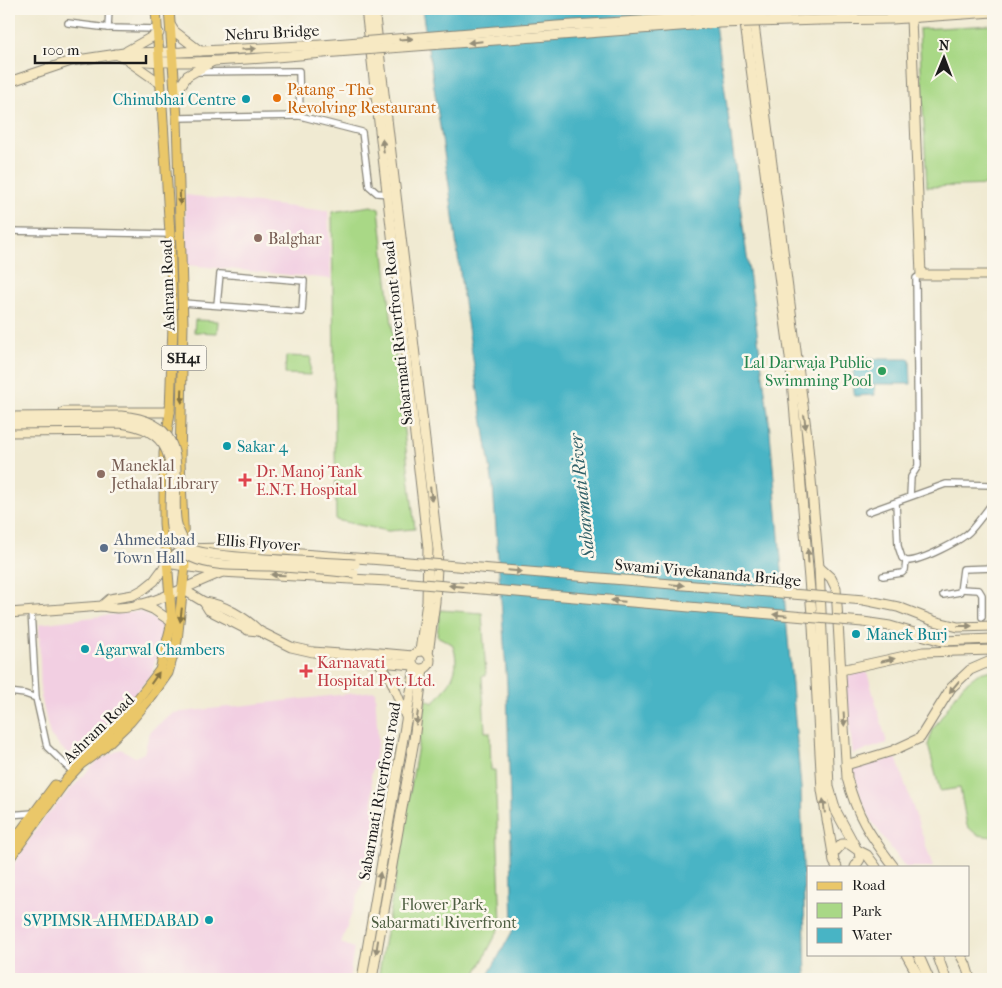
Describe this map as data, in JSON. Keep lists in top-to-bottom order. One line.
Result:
{"streets":{"main road":["Nehru Bridge","Ashram Road","Sabarmati Riverfront Road","SH41","Ellis Flyover","Swami Vivekananda Bridge","Sabarmati Riverfront road"]},"crossings":[["Nehru Bridge","Ashram Road"],["Sabarmati Riverfront Road","Sabarmati Riverfront road"],["Ellis Flyover","Swami Vivekananda Bridge"]],"water":["Sabarmati River"],"parks":["Flower Park, Sabarmati Riverfront"],"places":{"other":["Patang - The Revolving Restaurant","Chinubhai Centre","Balghar","Lal Darwaja Public Swimming Pool","Sakar 4","Maneklal Jethalal Library","Ahmedabad Town Hall","Manek Burj","Agarwal Chambers","SVPIMSR-AHMEDABAD"],"health":["Dr. Manoj Tank E.N.T. Hospital","Karnavati Hospital Pvt. Ltd."]},"legend":["Road","Park","Water"],"scale_bar":"100 m","north":"top"}
